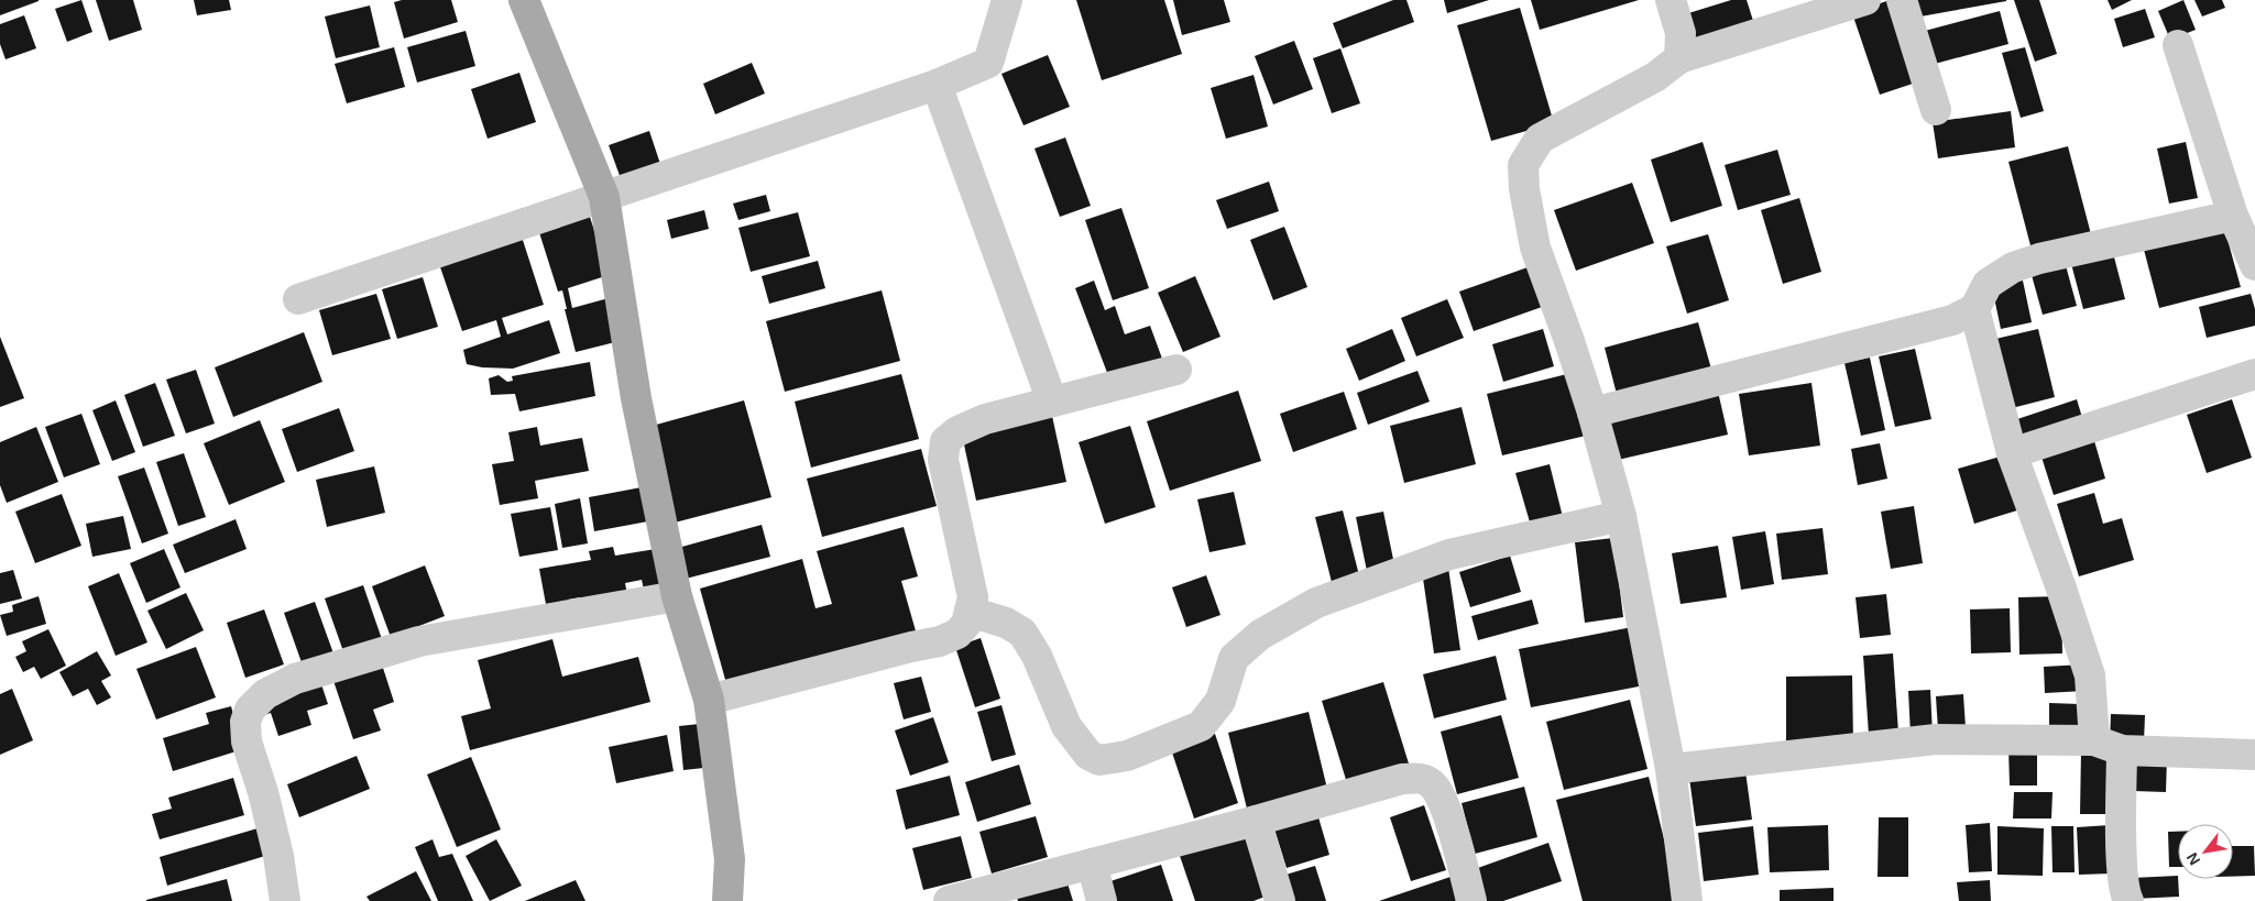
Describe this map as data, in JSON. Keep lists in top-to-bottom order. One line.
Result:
{"north":"bottom left"}
